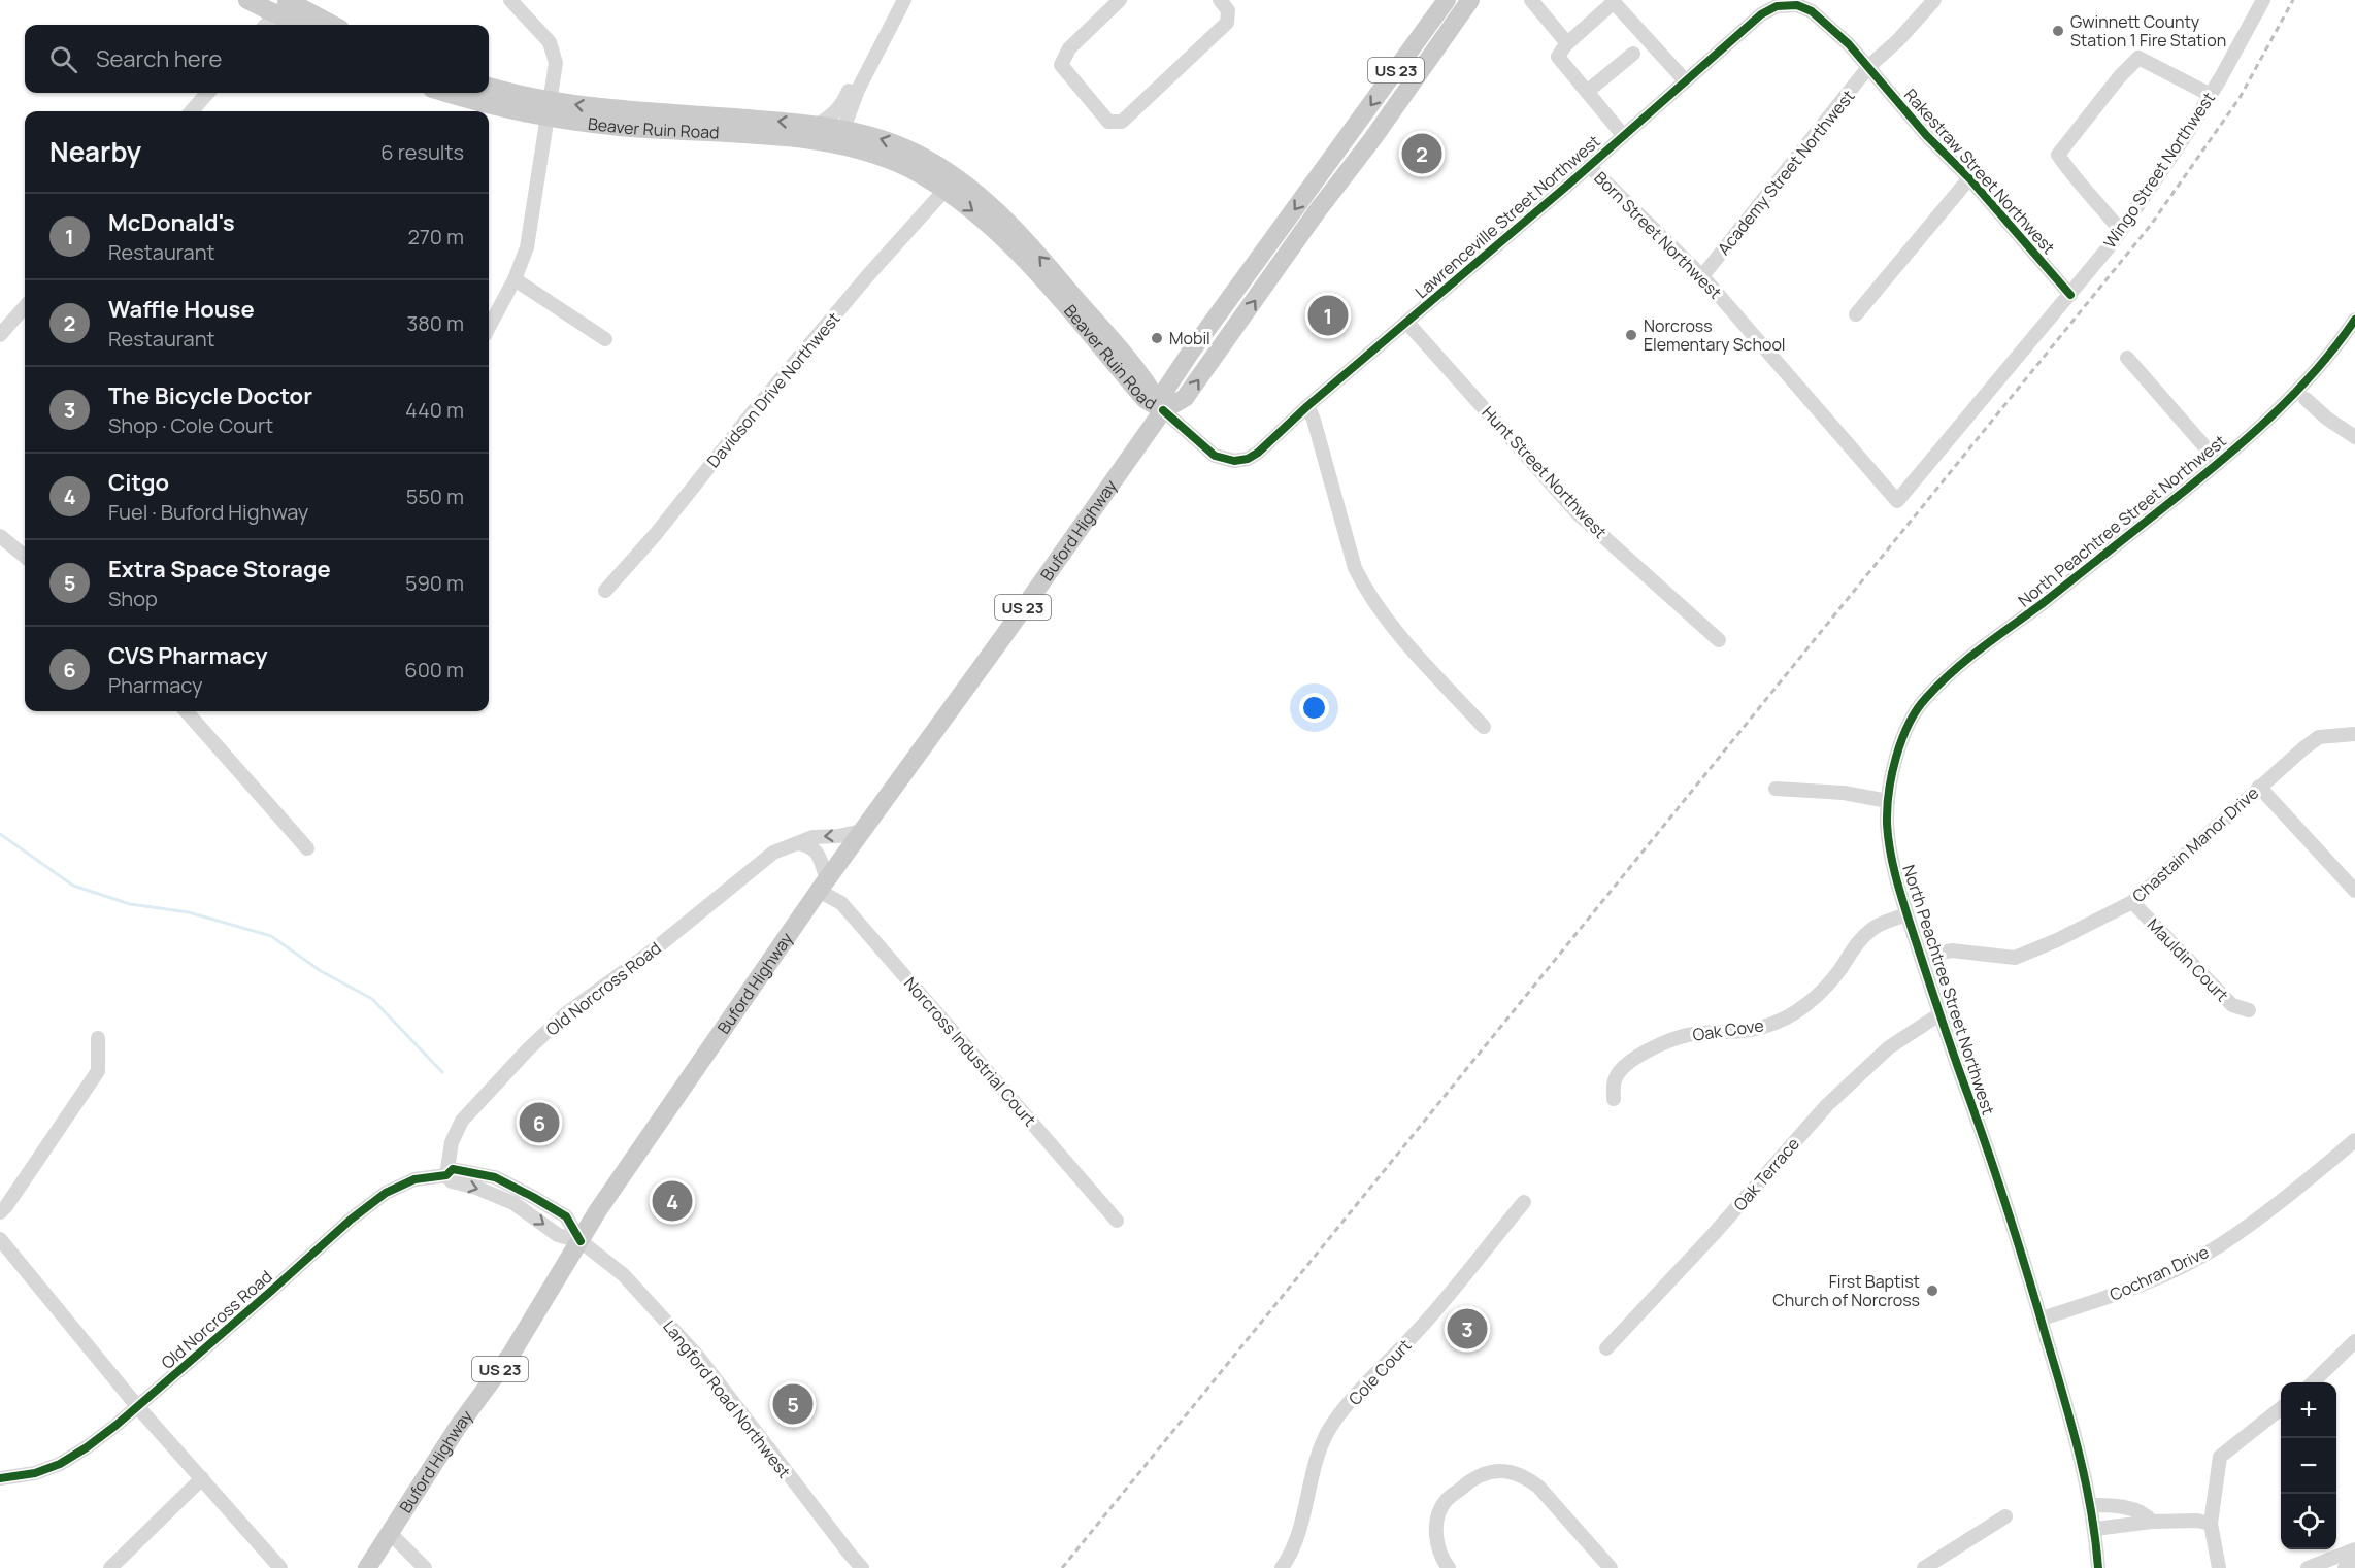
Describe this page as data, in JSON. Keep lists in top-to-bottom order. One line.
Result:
{"streets":{"main road":["US 23","Beaver Ruin Road","Buford Highway"],"street":["Wingo Street Northwest","Rakestraw Street Northwest","Academy Street Northwest","Lawrenceville Street Northwest","Born Street Northwest","Davidson Drive Northwest","Hunt Street Northwest","North Peachtree Street Northwest","Chastain Manor Drive","Mauldin Court","Old Norcross Road","Oak Cove","Norcross Industrial Court","Oak Terrace","Cochran Drive","Cole Court","Langford Road Northwest"]},"crossings":[["Beaver Ruin Road","Lawrenceville Street Northwest"],["Beaver Ruin Road","Davidson Drive Northwest"],["Beaver Ruin Road","Buford Highway"],["Wingo Street Northwest","Rakestraw Street Northwest"],["Wingo Street Northwest","Born Street Northwest"],["Rakestraw Street Northwest","Academy Street Northwest"],["Rakestraw Street Northwest","Lawrenceville Street Northwest"],["Academy Street Northwest","Lawrenceville Street Northwest"],["Academy Street Northwest","Born Street Northwest"],["Lawrenceville Street Northwest","Born Street Northwest"],["Lawrenceville Street Northwest","Hunt Street Northwest"],["Lawrenceville Street Northwest","Buford Highway"],["North Peachtree Street Northwest","Chastain Manor Drive"],["North Peachtree Street Northwest","Oak Cove"],["North Peachtree Street Northwest","Oak Terrace"],["North Peachtree Street Northwest","Cochran Drive"],["Buford Highway","Old Norcross Road"],["Buford Highway","Norcross Industrial Court"],["Buford Highway","Langford Road Northwest"],["Chastain Manor Drive","Mauldin Court"],["Old Norcross Road","Langford Road Northwest"]],"places":["Gwinnett County Station 1 Fire Station","Norcross Elementary School","Mobil","First Baptist Church of Norcross"],"page":{"search":"Search here","heading":["Nearby","6 results"],"pins":["2","1","6","4","3","5"],"list":[{"mark":"1","name":"McDonald's","note":"Restaurant","value":"270 m"},{"mark":"2","name":"Waffle House","note":"Restaurant","value":"380 m"},{"mark":"3","name":"The Bicycle Doctor","note":"Shop · Cole Court","value":"440 m"},{"mark":"4","name":"Citgo","note":"Fuel · Buford Highway","value":"550 m"},{"mark":"5","name":"Extra Space Storage","note":"Shop","value":"590 m"},{"mark":"6","name":"CVS Pharmacy","note":"Pharmacy","value":"600 m"}],"map_buttons":["+","−"]}}
